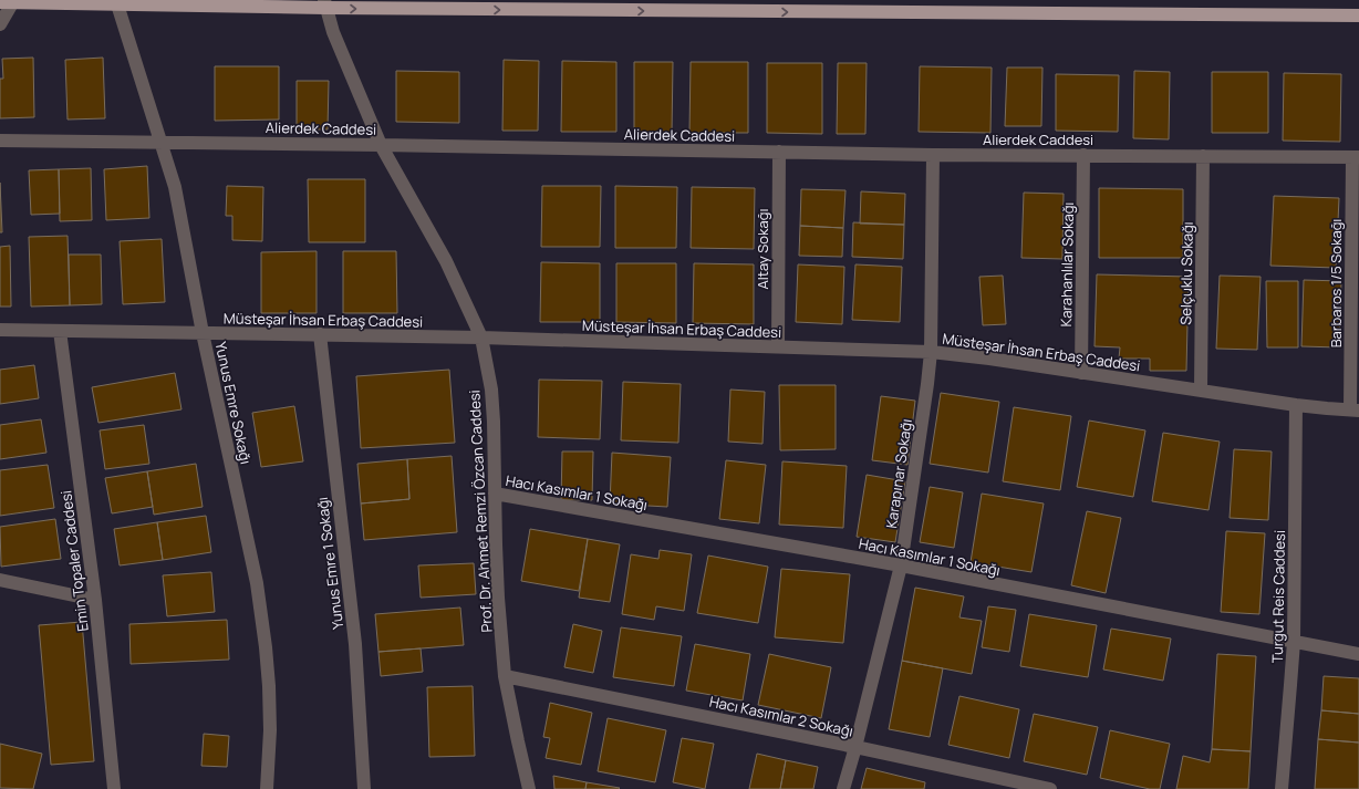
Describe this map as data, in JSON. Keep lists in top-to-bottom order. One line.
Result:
{"streets":{"street":["Alierdek Caddesi","Altay Sokağı","Karahanlılar Sokağı","Selçuklu Sokağı","Barbaros 1/5 Sokağı","Müsteşar İhsan Erbaş Caddesi","Yunus Emre Sokağı","Karapınar Sokağı","Hacı Kasımlar 1 Sokağı","Prof. Dr. Ahmet Remzi Özcan Caddesi","Emin Topaler Caddesi","Yunus Emre 1 Sokağı","Turgut Reis Caddesi","Hacı Kasımlar 2 Sokağı"]},"crossings":[["Alierdek Caddesi","Altay Sokağı"],["Alierdek Caddesi","Karahanlılar Sokağı"],["Alierdek Caddesi","Selçuklu Sokağı"],["Alierdek Caddesi","Barbaros 1/5 Sokağı"],["Alierdek Caddesi","Yunus Emre Sokağı"],["Alierdek Caddesi","Karapınar Sokağı"],["Alierdek Caddesi","Prof. Dr. Ahmet Remzi Özcan Caddesi"],["Altay Sokağı","Müsteşar İhsan Erbaş Caddesi"],["Karahanlılar Sokağı","Müsteşar İhsan Erbaş Caddesi"],["Selçuklu Sokağı","Müsteşar İhsan Erbaş Caddesi"],["Barbaros 1/5 Sokağı","Müsteşar İhsan Erbaş Caddesi"],["Müsteşar İhsan Erbaş Caddesi","Yunus Emre Sokağı"],["Müsteşar İhsan Erbaş Caddesi","Karapınar Sokağı"],["Müsteşar İhsan Erbaş Caddesi","Prof. Dr. Ahmet Remzi Özcan Caddesi"],["Müsteşar İhsan Erbaş Caddesi","Emin Topaler Caddesi"],["Müsteşar İhsan Erbaş Caddesi","Yunus Emre 1 Sokağı"],["Müsteşar İhsan Erbaş Caddesi","Turgut Reis Caddesi"],["Karapınar Sokağı","Hacı Kasımlar 1 Sokağı"],["Karapınar Sokağı","Hacı Kasımlar 2 Sokağı"],["Hacı Kasımlar 1 Sokağı","Prof. Dr. Ahmet Remzi Özcan Caddesi"],["Hacı Kasımlar 1 Sokağı","Turgut Reis Caddesi"],["Prof. Dr. Ahmet Remzi Özcan Caddesi","Hacı Kasımlar 2 Sokağı"]]}
